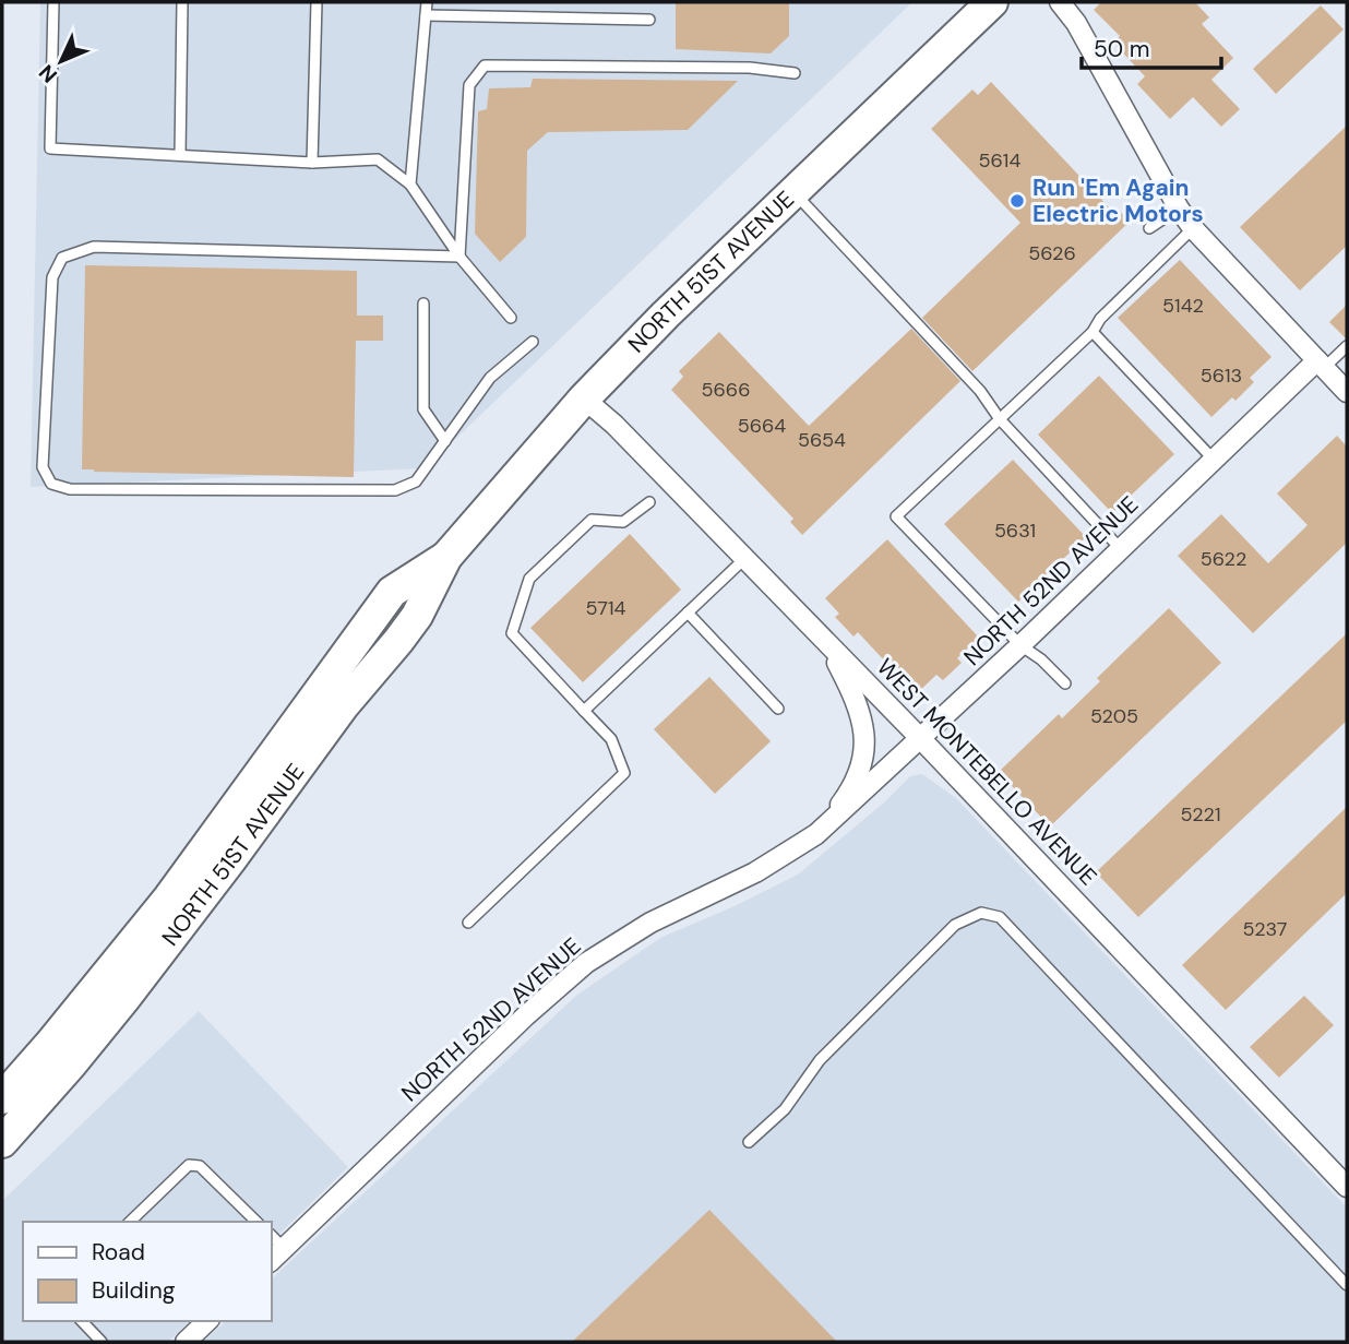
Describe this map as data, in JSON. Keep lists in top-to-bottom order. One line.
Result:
{"streets":{"main road":["NORTH 51ST AVENUE"],"street":["NORTH 52ND AVENUE","WEST MONTEBELLO AVENUE"]},"crossings":[["NORTH 51ST AVENUE","WEST MONTEBELLO AVENUE"],["NORTH 52ND AVENUE","WEST MONTEBELLO AVENUE"]],"places":["Run 'Em Again Electric Motors"],"house_numbers":["5614","5626","5142","5613","5666","5664","5654","5631","5622","5714","5205","5221","5237"],"legend":["Road","Building"],"scale_bar":"50 m","north":"bottom left"}
